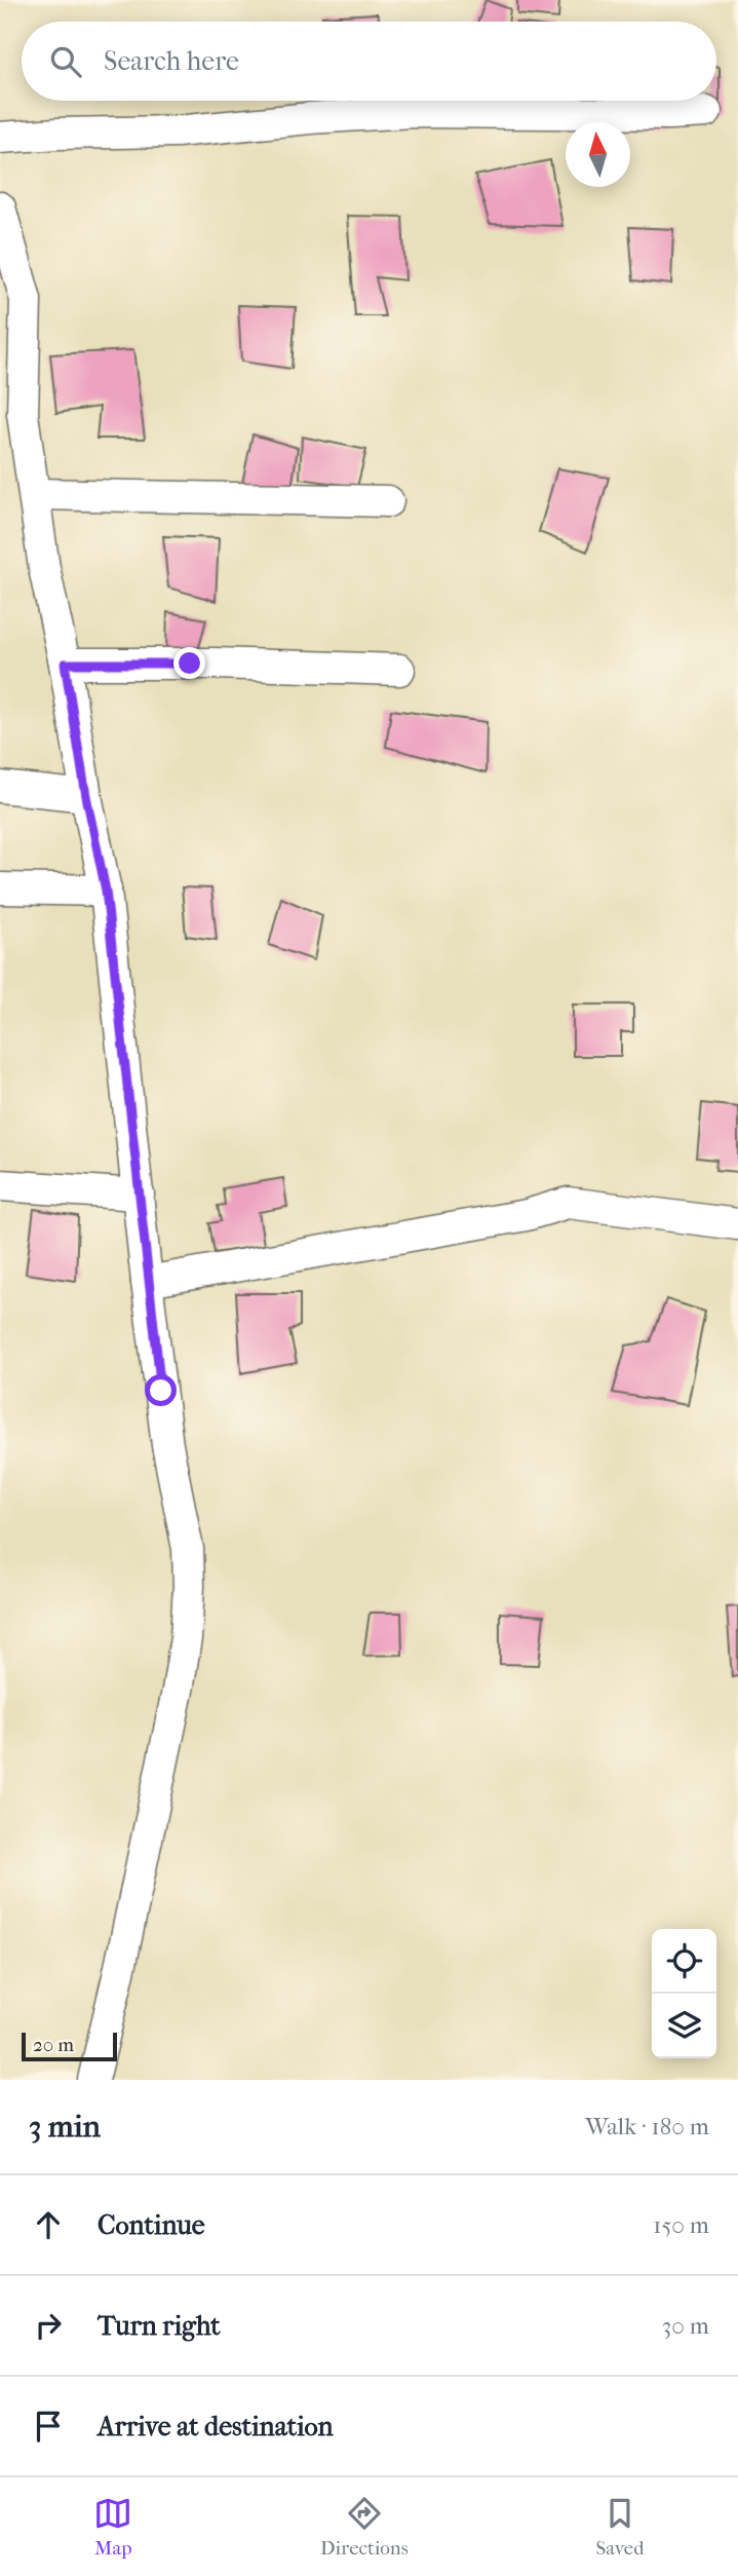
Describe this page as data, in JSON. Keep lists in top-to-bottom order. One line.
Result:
{"scale_bar":"20 m","north":"top","page":{"search":"Search here","scale":"20 m","heading":["3 min","Walk · 180 m"],"list":[["Continue","150 m"],["Turn right","30 m"],"Arrive at destination"],"nav":["Map","Directions","Saved"]}}
